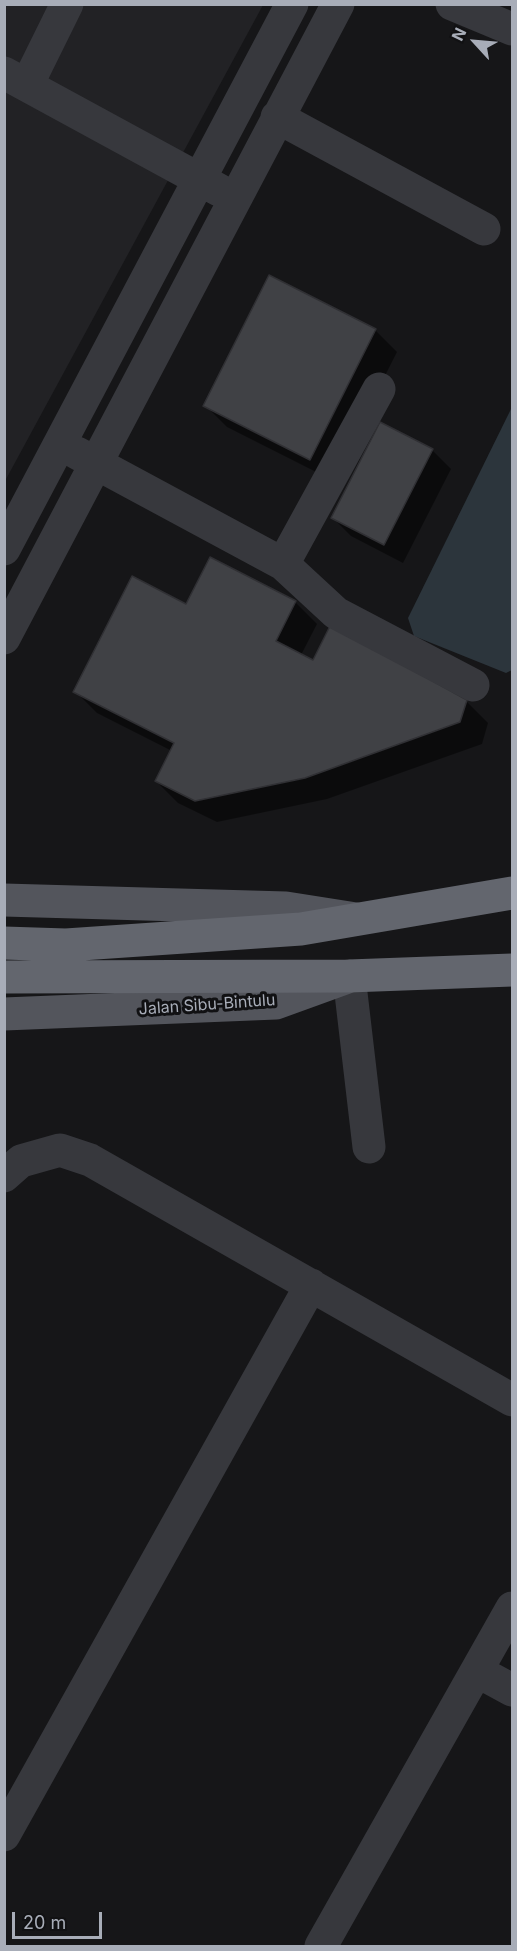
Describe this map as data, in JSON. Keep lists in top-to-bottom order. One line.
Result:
{"streets":{"highway":["Jalan Sibu-Bintulu"]},"scale_bar":"20 m","north":"top left"}
